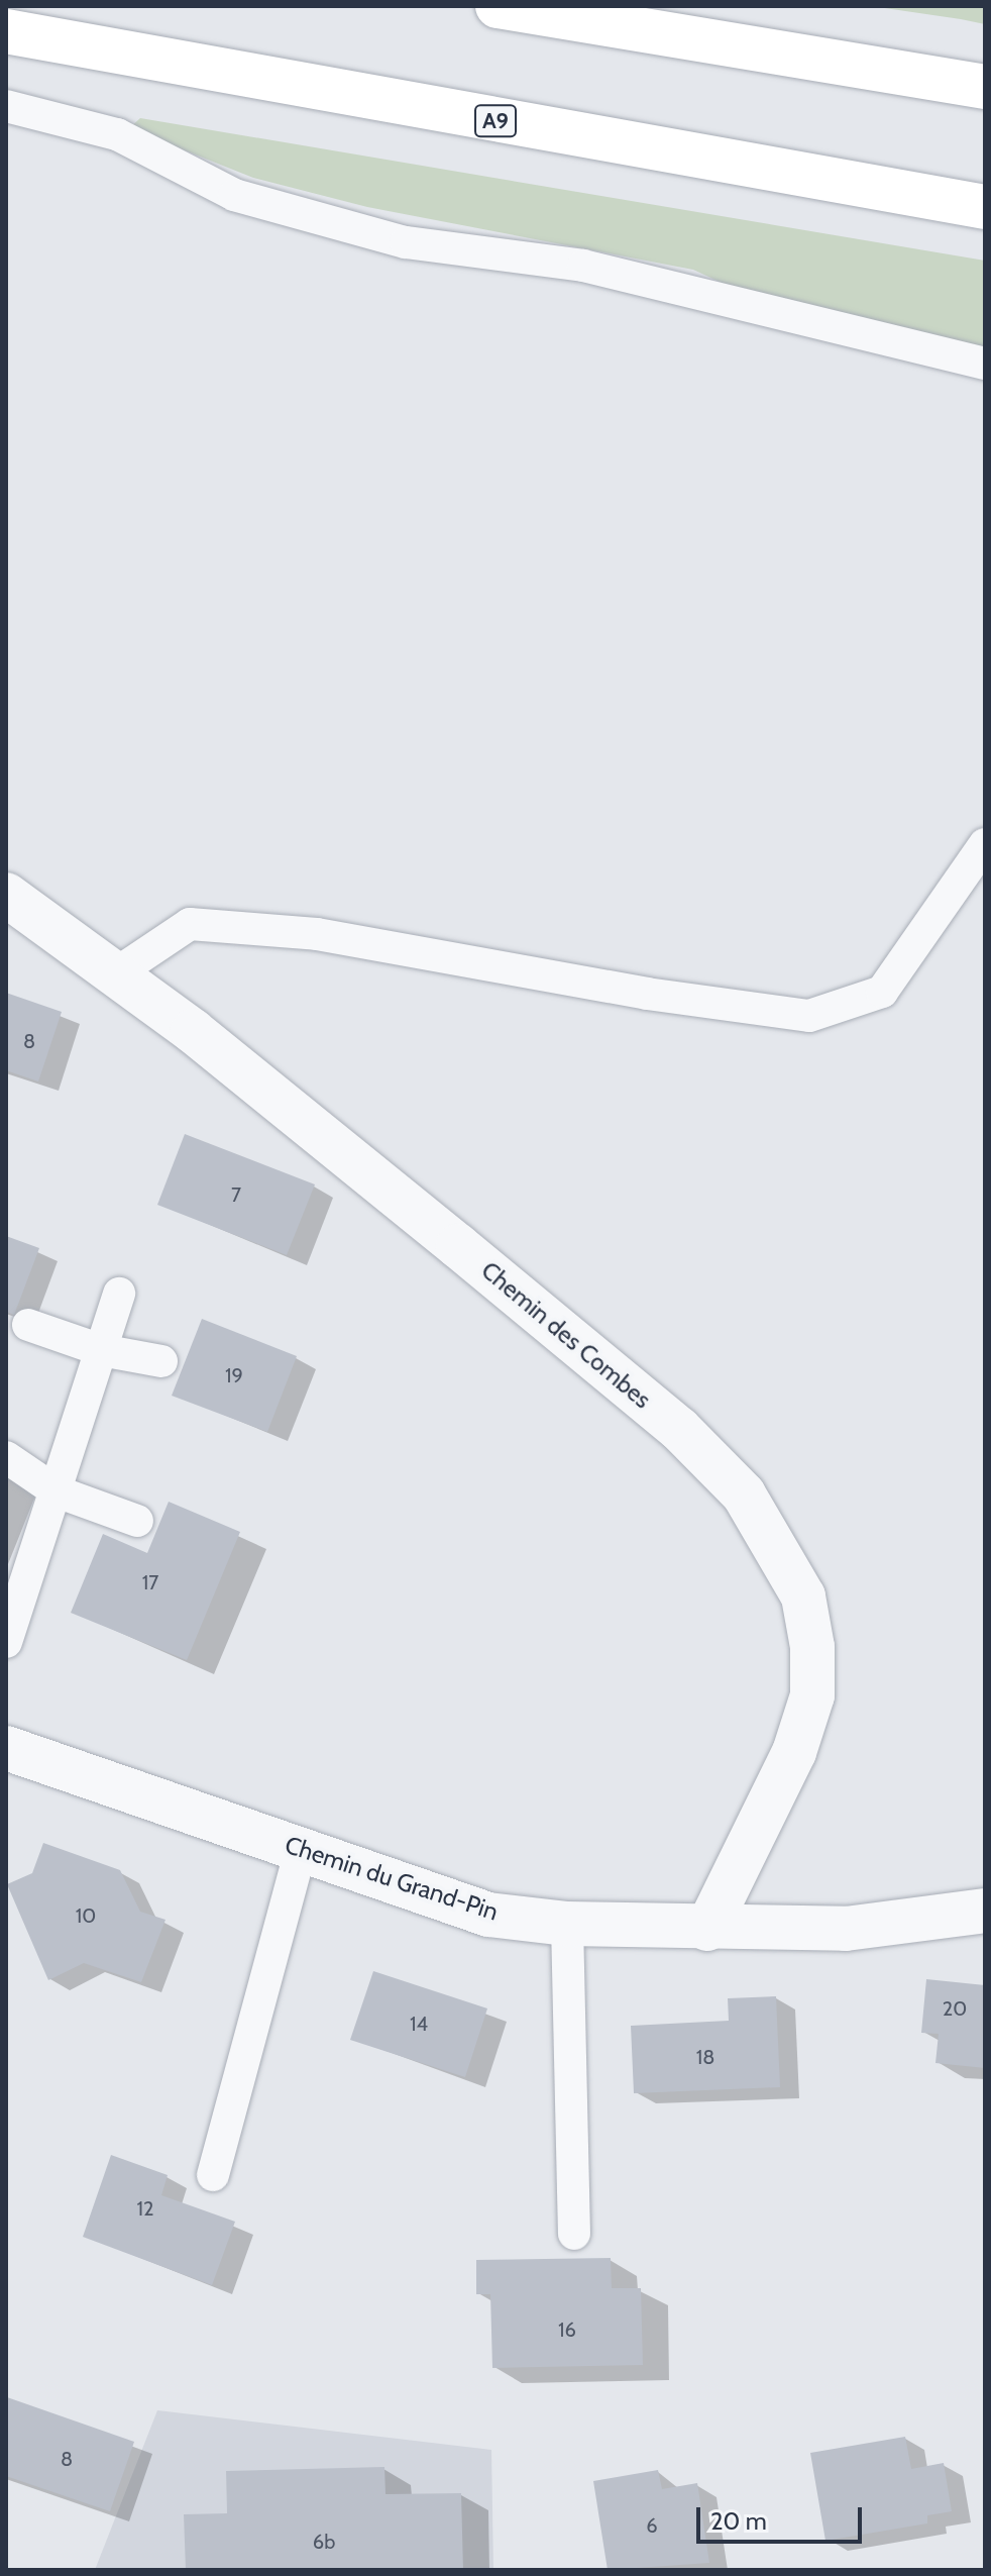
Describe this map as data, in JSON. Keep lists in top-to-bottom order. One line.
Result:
{"streets":{"highway":["A9"],"street":["Chemin des Combes","Chemin du Grand-Pin"]},"crossings":[["Chemin des Combes","Chemin du Grand-Pin"]],"house_numbers":["8","7","19","17","10","20","14","18","12","16","8","6","6b"],"scale_bar":"20 m"}
